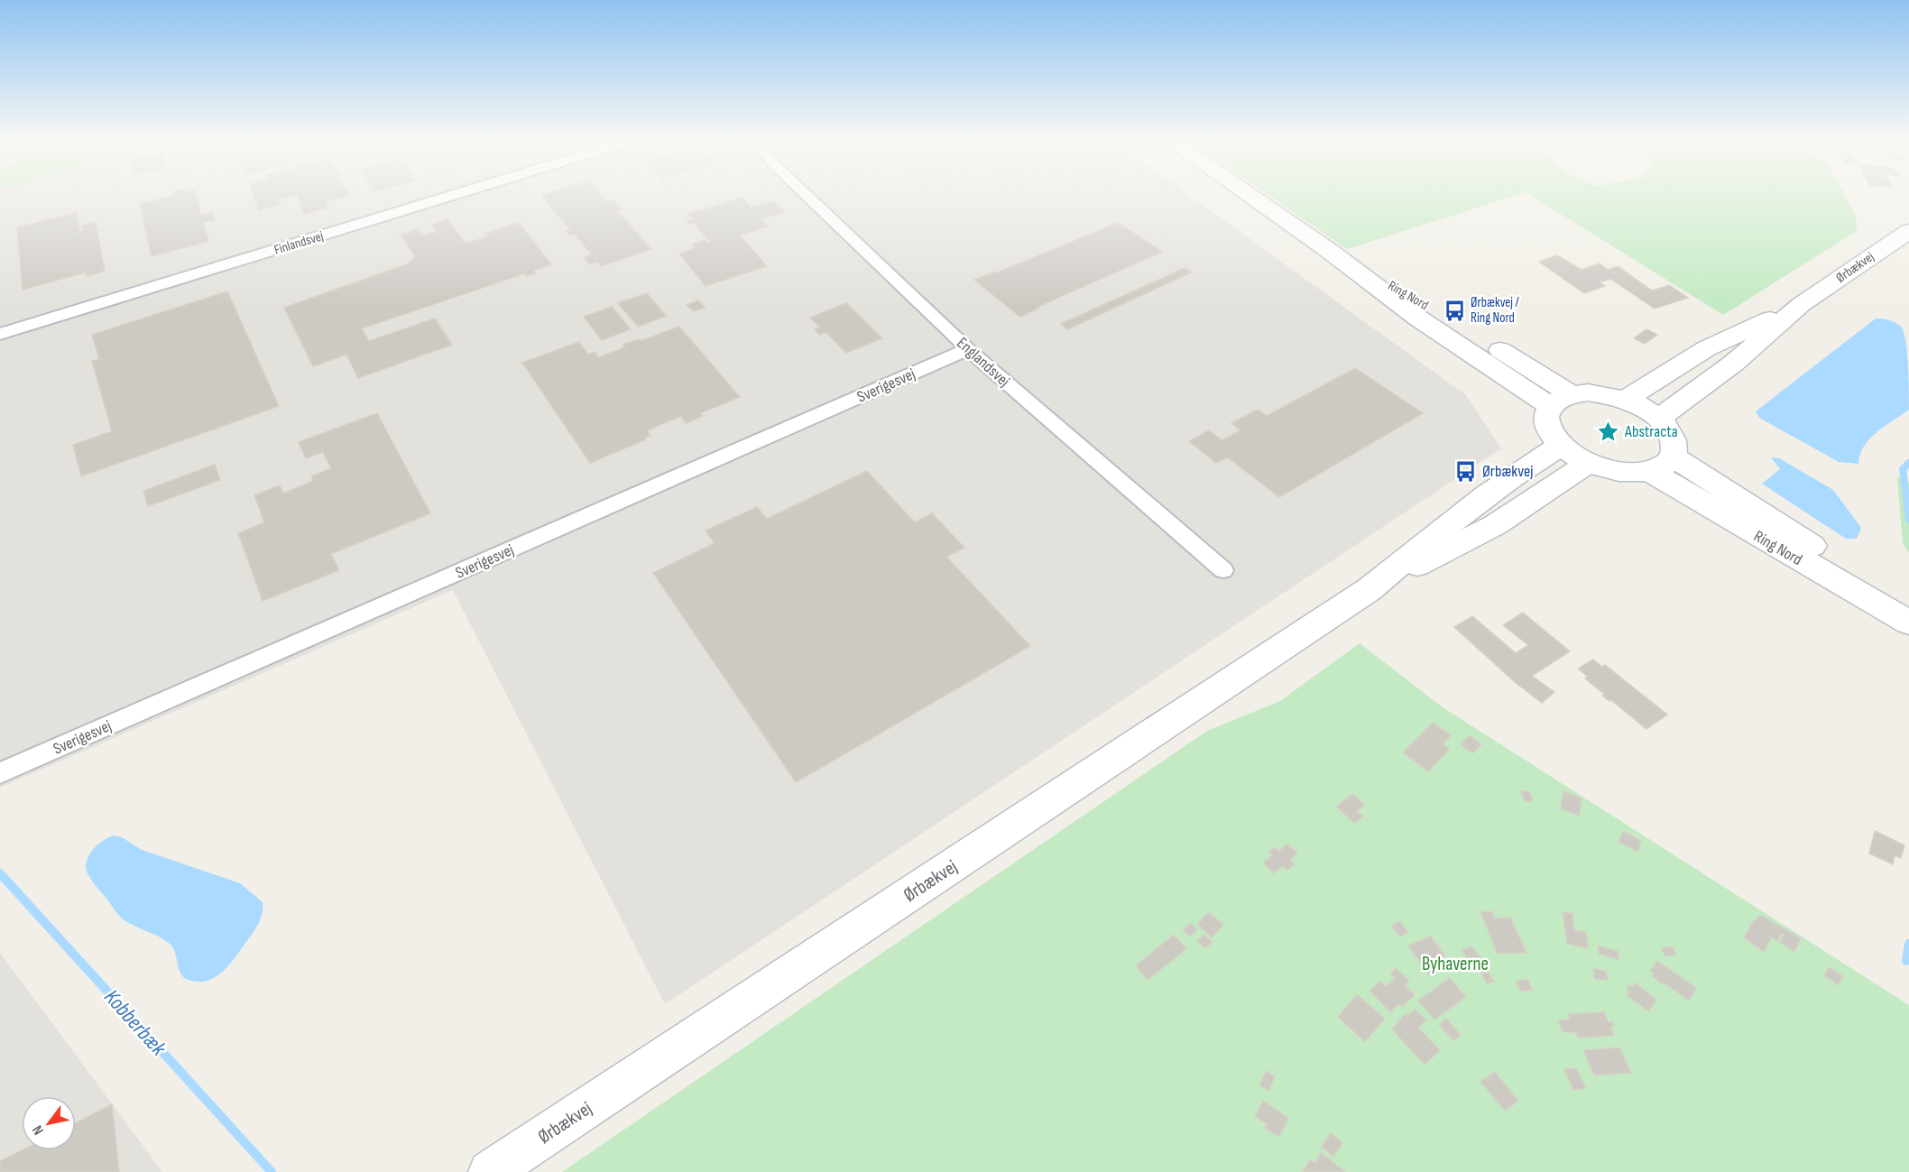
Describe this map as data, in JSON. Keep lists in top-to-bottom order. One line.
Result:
{"streets":{"street":["Finlandsvej","Ørbækvej","Ring Nord","Englandsvej","Sverigesvej"]},"crossings":[["Englandsvej","Sverigesvej"]],"water":["Kobberbæk"],"parks":["Byhaverne"],"places":{"bus stop":["Ørbækvej / Ring Nord","Ørbækvej"],"place":["Abstracta"]},"north":"bottom left"}
